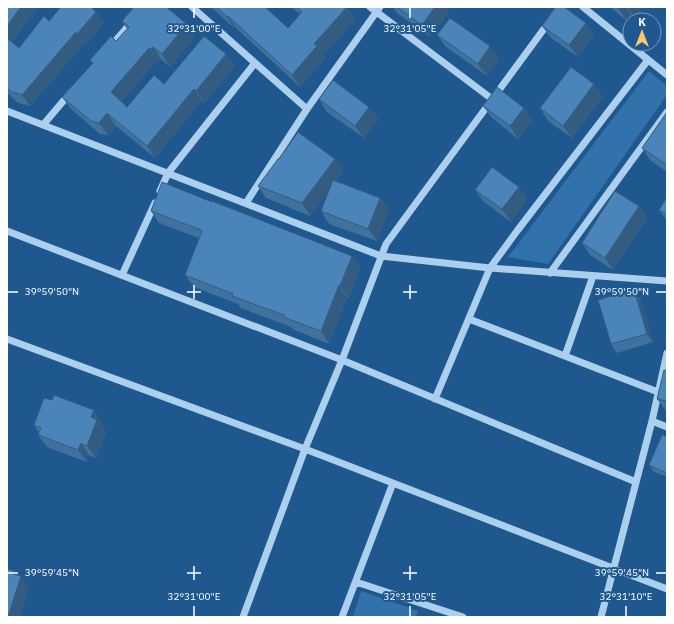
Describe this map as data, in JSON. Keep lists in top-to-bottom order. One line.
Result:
{"north":"top","coordinates":["32°31'00\"E","32°31'05\"E","39°59'50\"N","39°59'45\"N","32°31'10\"E"]}
